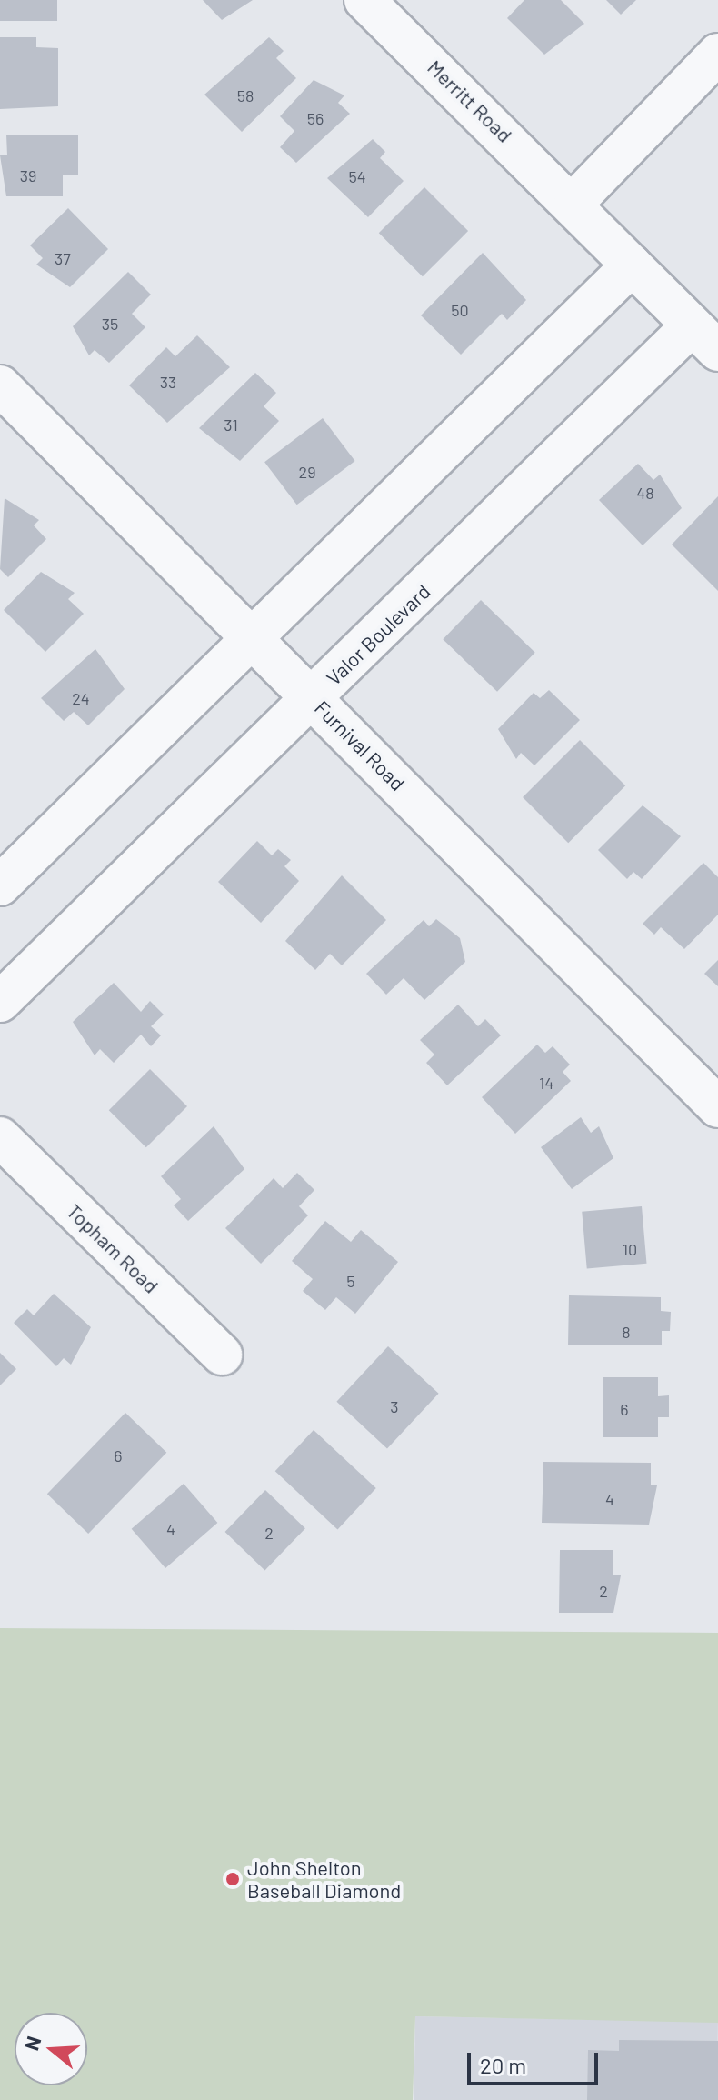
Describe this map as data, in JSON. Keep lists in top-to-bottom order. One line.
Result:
{"streets":{"street":["Merritt Road","Valor Boulevard","Furnival Road","Topham Road"]},"crossings":[["Merritt Road","Valor Boulevard"],["Valor Boulevard","Furnival Road"]],"places":["John Shelton Baseball Diamond"],"house_numbers":["58","56","39","54","37","50","35","33","31","29","48","24","14","10","5","8","3","6","6","4","4","2","2"],"scale_bar":"20 m","north":"left"}
